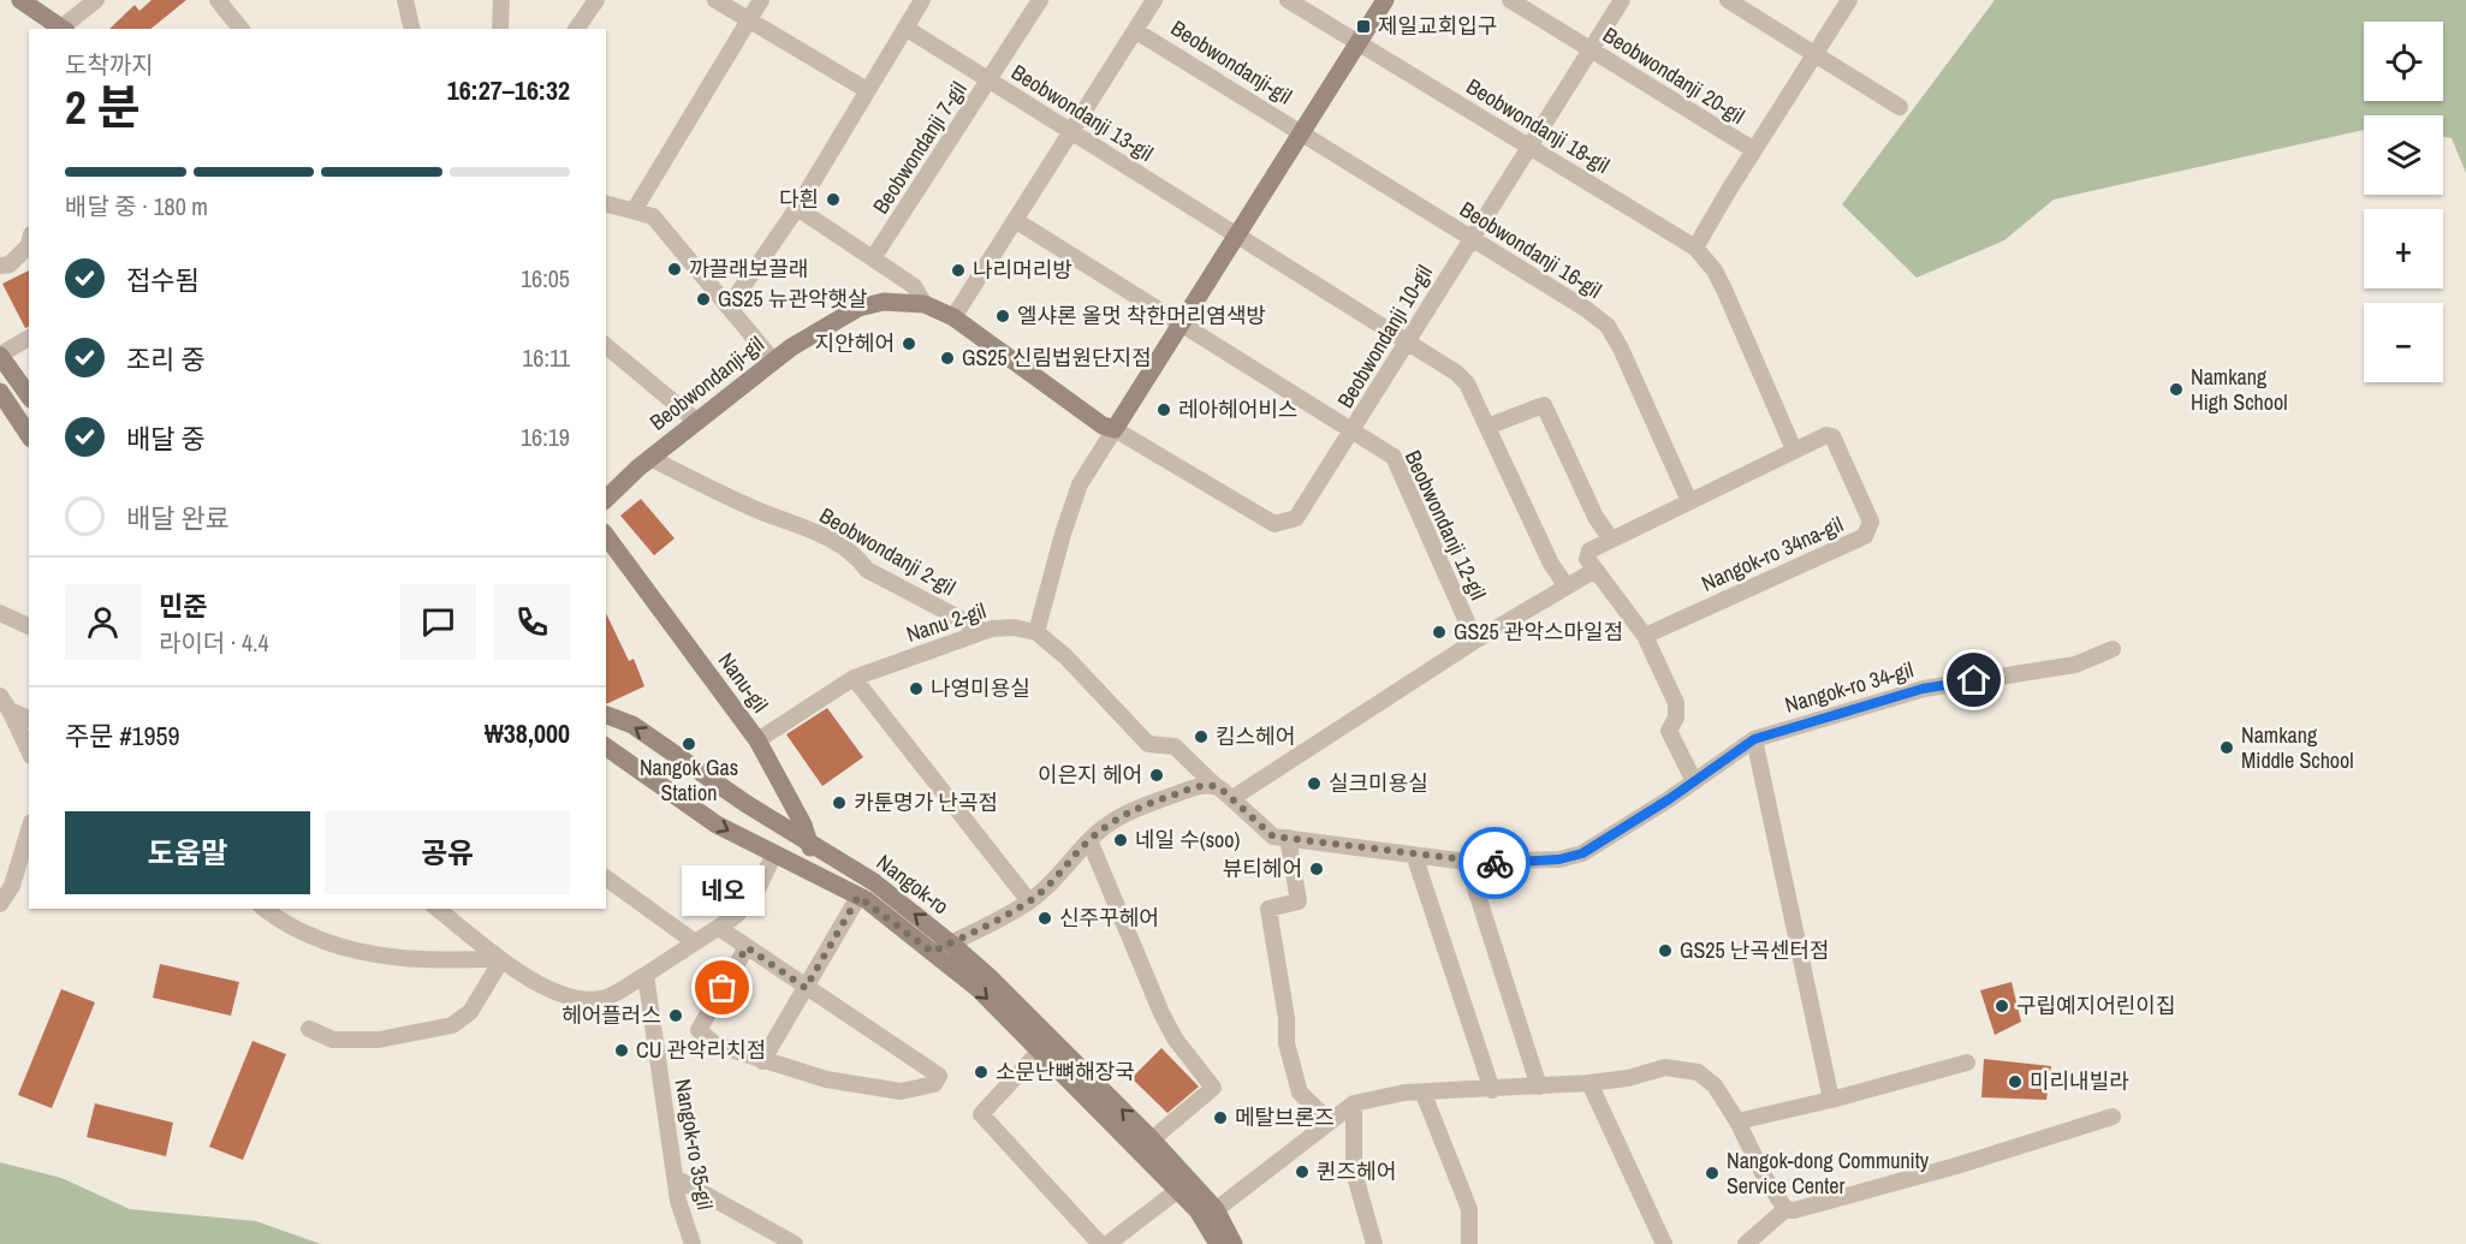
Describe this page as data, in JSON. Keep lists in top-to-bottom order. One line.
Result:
{"streets":{"main road":["Beobwondanji-gil","Nanu-gil","Nangok-ro"],"street":["Beobwondanji 20-gil","Beobwondanji 13-gil","Beobwondanji 18-gil","Beobwondanji 7-gil","Beobwondanji 16-gil","Beobwondanji 10-gil","Beobwondanji 12-gil","Beobwondanji 2-gil","Nangok-ro 34na-gil","Nanu 2-gil","Nangok-ro 34-gil","Nangok-ro 35-gil"]},"crossings":[["Beobwondanji-gil","Beobwondanji 13-gil"],["Beobwondanji-gil","Beobwondanji 18-gil"],["Beobwondanji-gil","Beobwondanji 16-gil"],["Beobwondanji-gil","Beobwondanji 10-gil"],["Beobwondanji-gil","Beobwondanji 12-gil"],["Beobwondanji-gil","Beobwondanji 2-gil"],["Beobwondanji 20-gil","Beobwondanji 10-gil"],["Beobwondanji 13-gil","Beobwondanji 7-gil"],["Beobwondanji 13-gil","Beobwondanji 10-gil"],["Beobwondanji 18-gil","Beobwondanji 10-gil"],["Beobwondanji 18-gil","Nangok-ro 34na-gil"],["Beobwondanji 16-gil","Beobwondanji 10-gil"],["Beobwondanji 16-gil","Nangok-ro 34na-gil"],["Beobwondanji 10-gil","Beobwondanji 12-gil"],["Beobwondanji 2-gil","Nanu 2-gil"],["Nanu 2-gil","Nanu-gil"],["Nanu 2-gil","Nangok-ro 34-gil"],["Nanu-gil","Nangok-ro"]],"places":{"transit":["제일교회입구"],"other":["다흰","까끌래보끌래","나리머리방","GS25 뉴관악햇살","엘샤론 올멋 착한머리염색방","지안헤어","GS25 신림법원단지점","Namkang High School","레아헤어비스","GS25 관악스마일점","나영미용실","킴스헤어","Nangok Gas Station","Namkang Middle School","이은지 헤어","실크미용실","카툰명가 난곡점","네일 수(soo)","뷰티헤어","신주꾸헤어","GS25 난곡센터점","네오","구립예지어린이집","헤어플러스","CU 관악리치점","소문난뼈해장국","미리내빌라","메탈브론즈","퀸즈헤어","Nangok-dong Community Service Center"]},"page":{"map_buttons":["+","−"],"heading":["2 분","도착까지","16:27–16:32"],"panel":["민준","라이더 · 4.4","주문 #1959","₩38,000"],"bar":"배달 중 · 180 m","list":[["접수됨","16:05"],["조리 중","16:11"],["배달 중","16:19"],"배달 완료"],"buttons":["도움말","공유"],"bubble":"네오"}}
